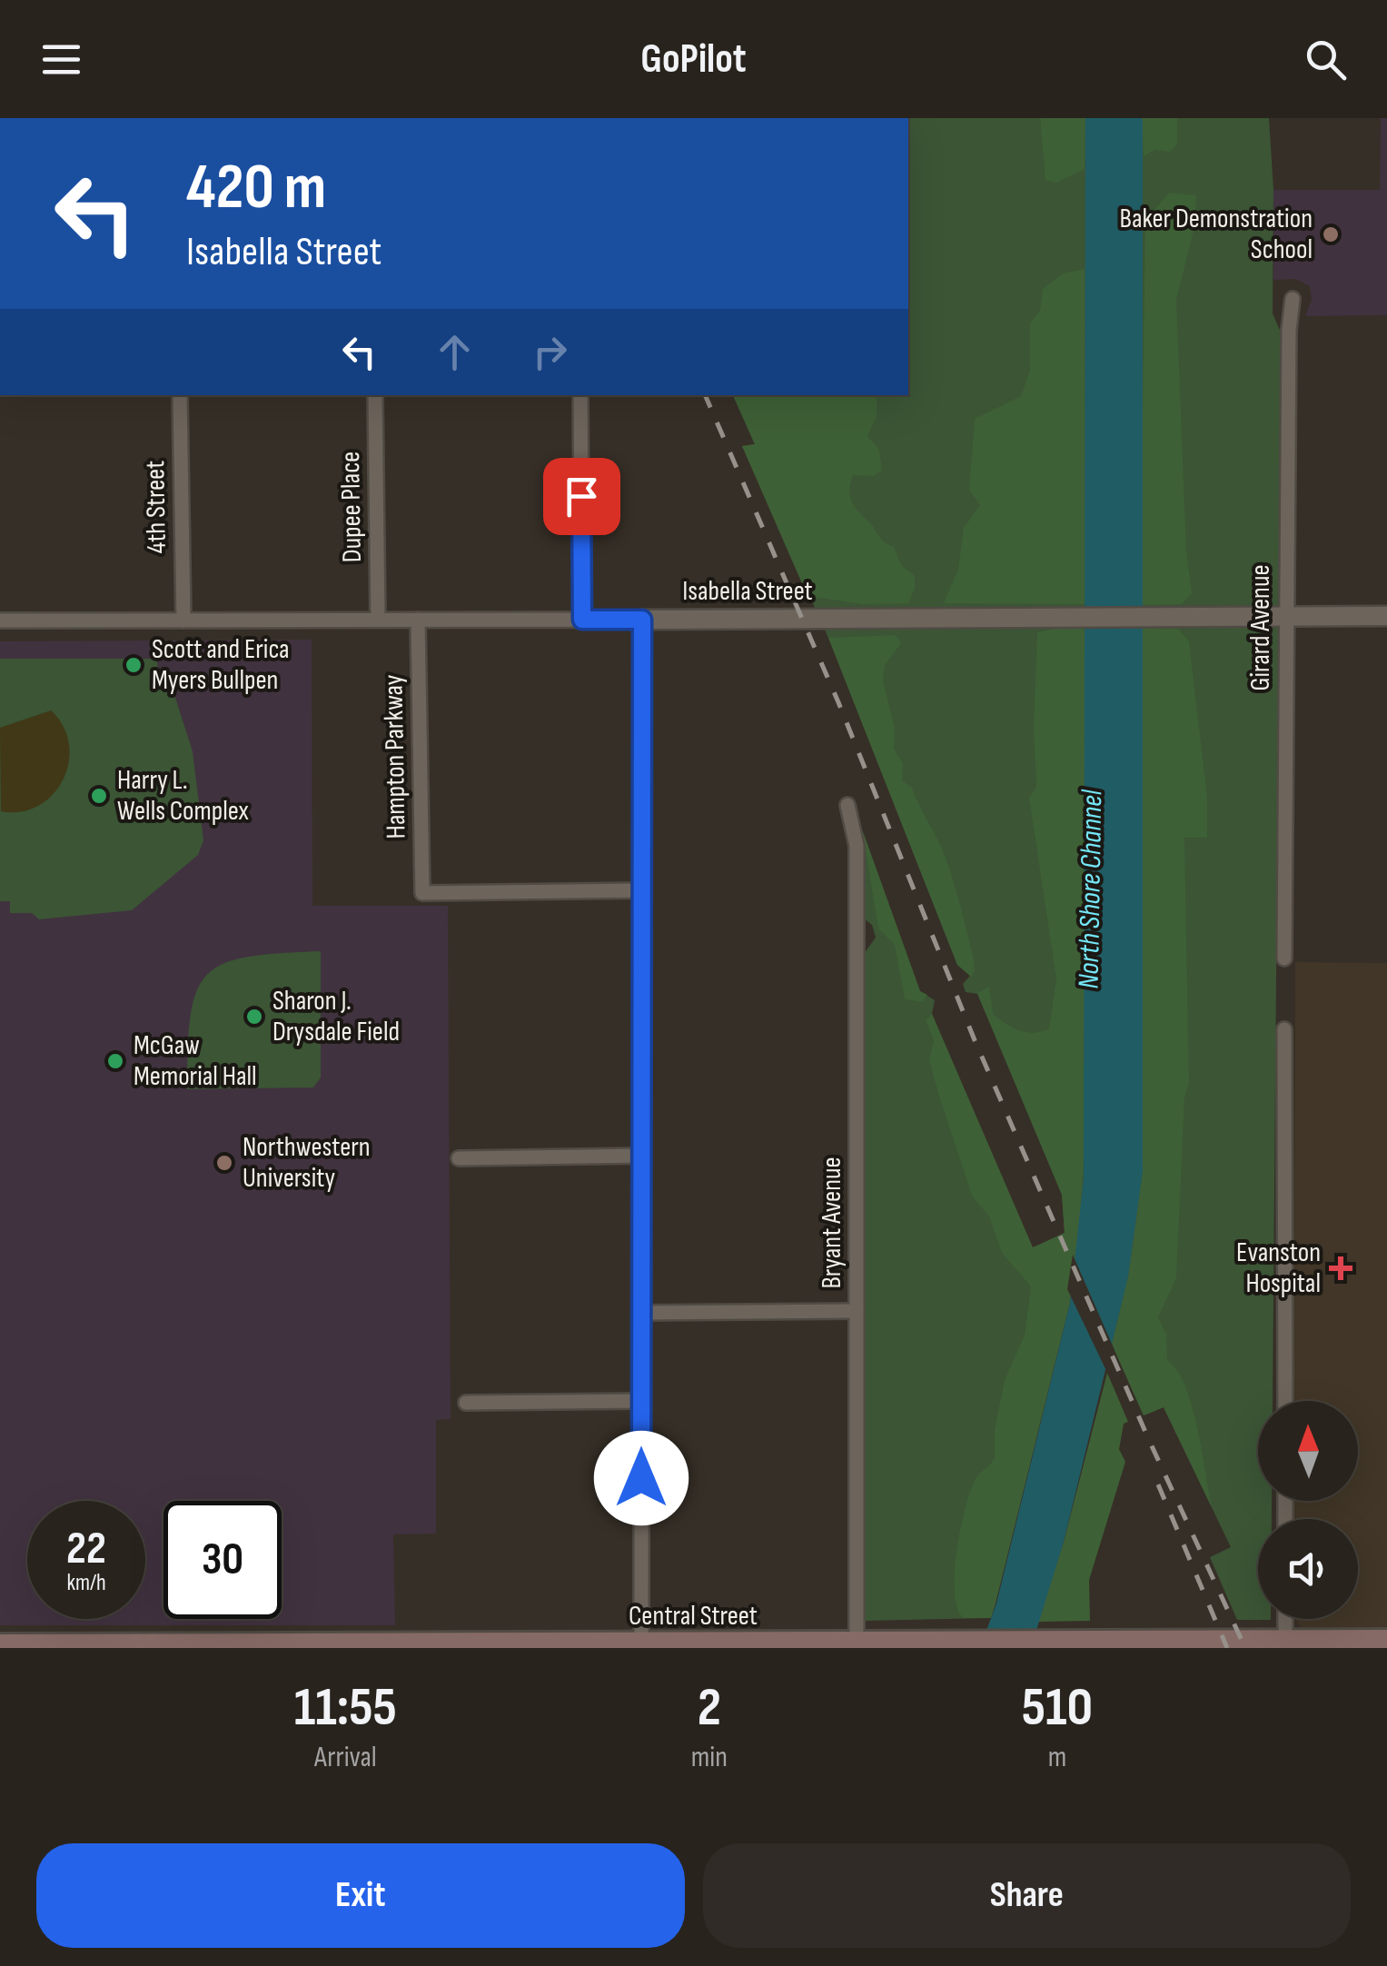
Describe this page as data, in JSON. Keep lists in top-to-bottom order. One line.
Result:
{"streets":{"main road":["Central Street"],"street":["4th Street","Dupee Place","Isabella Street","Girard Avenue","Hampton Parkway","Bryant Avenue"]},"crossings":[["4th Street","Isabella Street"],["Dupee Place","Isabella Street"],["Isabella Street","Girard Avenue"],["Isabella Street","Hampton Parkway"],["Bryant Avenue","Central Street"]],"water":["North Shore Channel"],"places":{"other":["Baker Demonstration School","Scott and Erica Myers Bullpen","Harry L. Wells Complex","Sharon J. Drysdale Field","McGaw Memorial Hall","Northwestern University"],"health":["Evanston Hospital"]},"north":"top","page":{"header":"GoPilot","turn":["420 m","Isabella Street"],"speed":"22 km/h","limit":"30","eta":["11:55","Arrival","2","min","510","m"],"buttons":["Exit","Share"]}}
